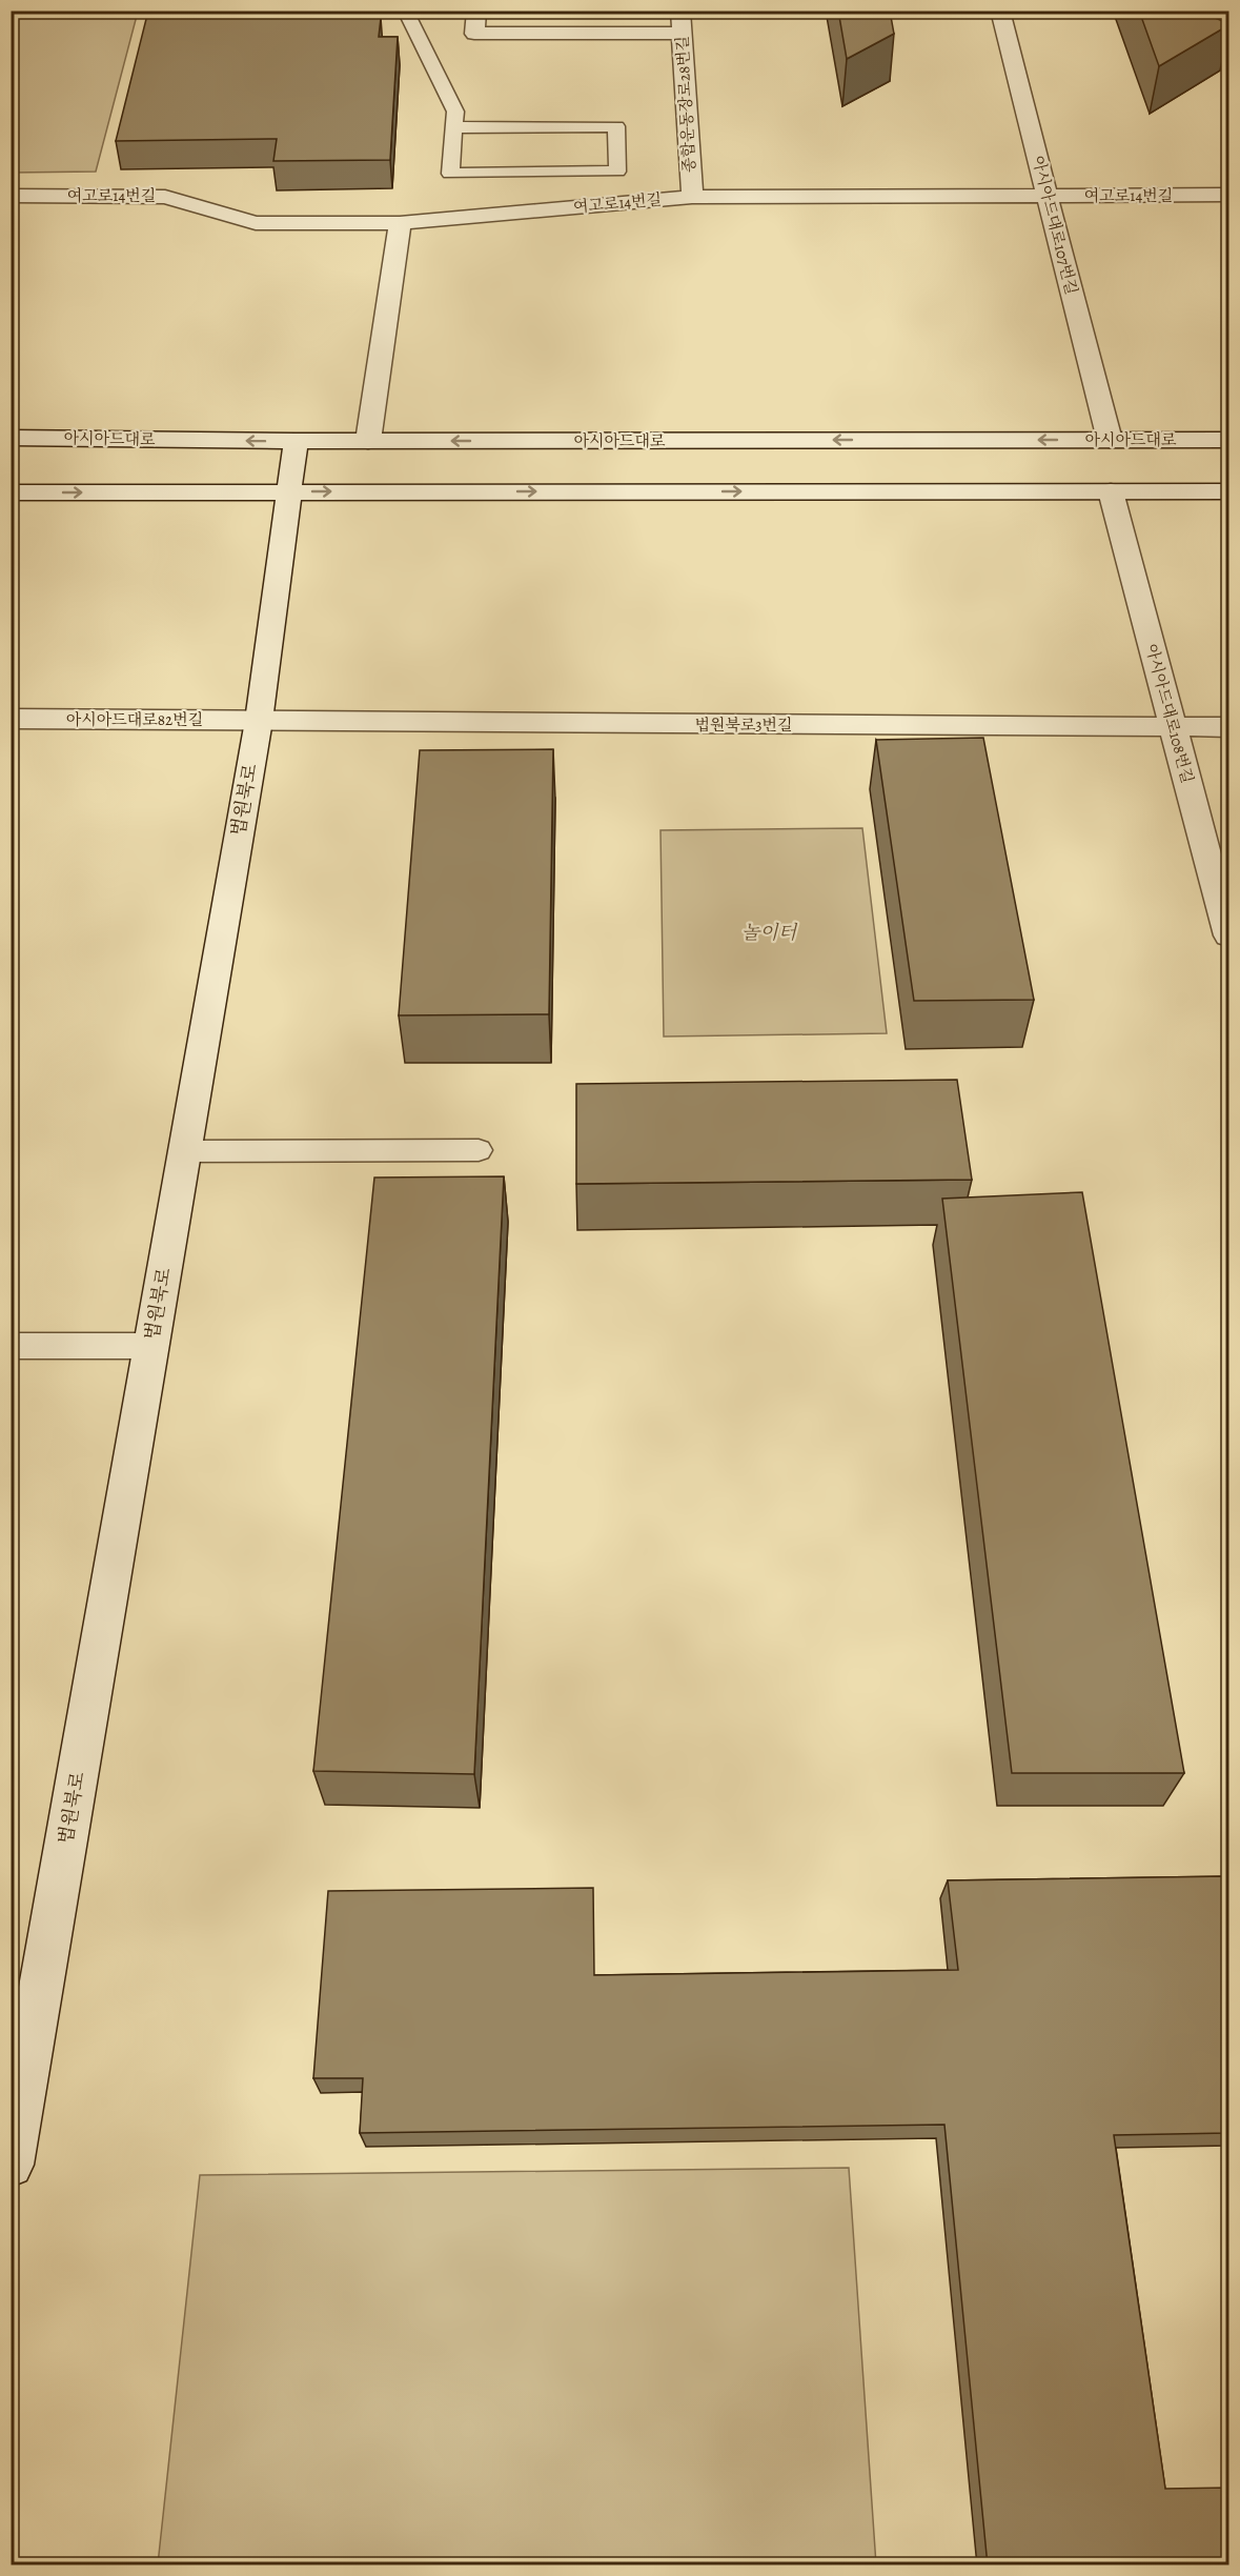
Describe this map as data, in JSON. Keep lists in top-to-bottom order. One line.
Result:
{"streets":{"street":["종합운동장로28번길","여고로14번길","아시아드대로107번길","아시아드대로","아시아드대로108번길","아시아드대로82번길","법원북로3번길","법원북로"]},"crossings":[["종합운동장로28번길","여고로14번길"],["여고로14번길","아시아드대로107번길"],["아시아드대로107번길","아시아드대로"],["아시아드대로","법원북로"],["아시아드대로108번길","법원북로3번길"],["아시아드대로82번길","법원북로3번길"],["아시아드대로82번길","법원북로"],["법원북로3번길","법원북로"]],"parks":["놀이터"]}
